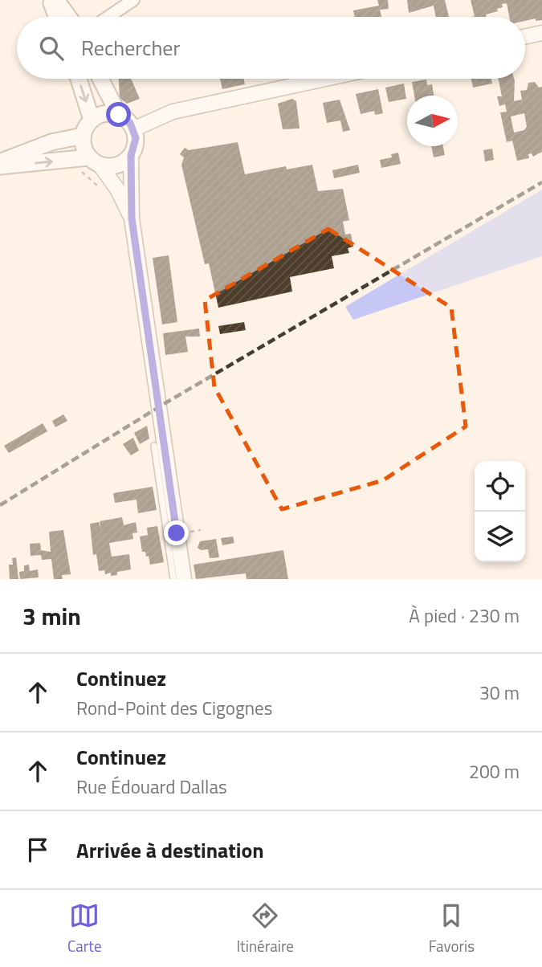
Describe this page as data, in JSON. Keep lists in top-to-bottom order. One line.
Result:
{"north":"right","page":{"search":"Rechercher","heading":["3 min","À pied · 230 m"],"list":[["Continuez","Rond-Point des Cigognes","30 m"],["Continuez","Rue Édouard Dallas","200 m"],"Arrivée à destination"],"nav":["Carte","Itinéraire","Favoris"]}}
